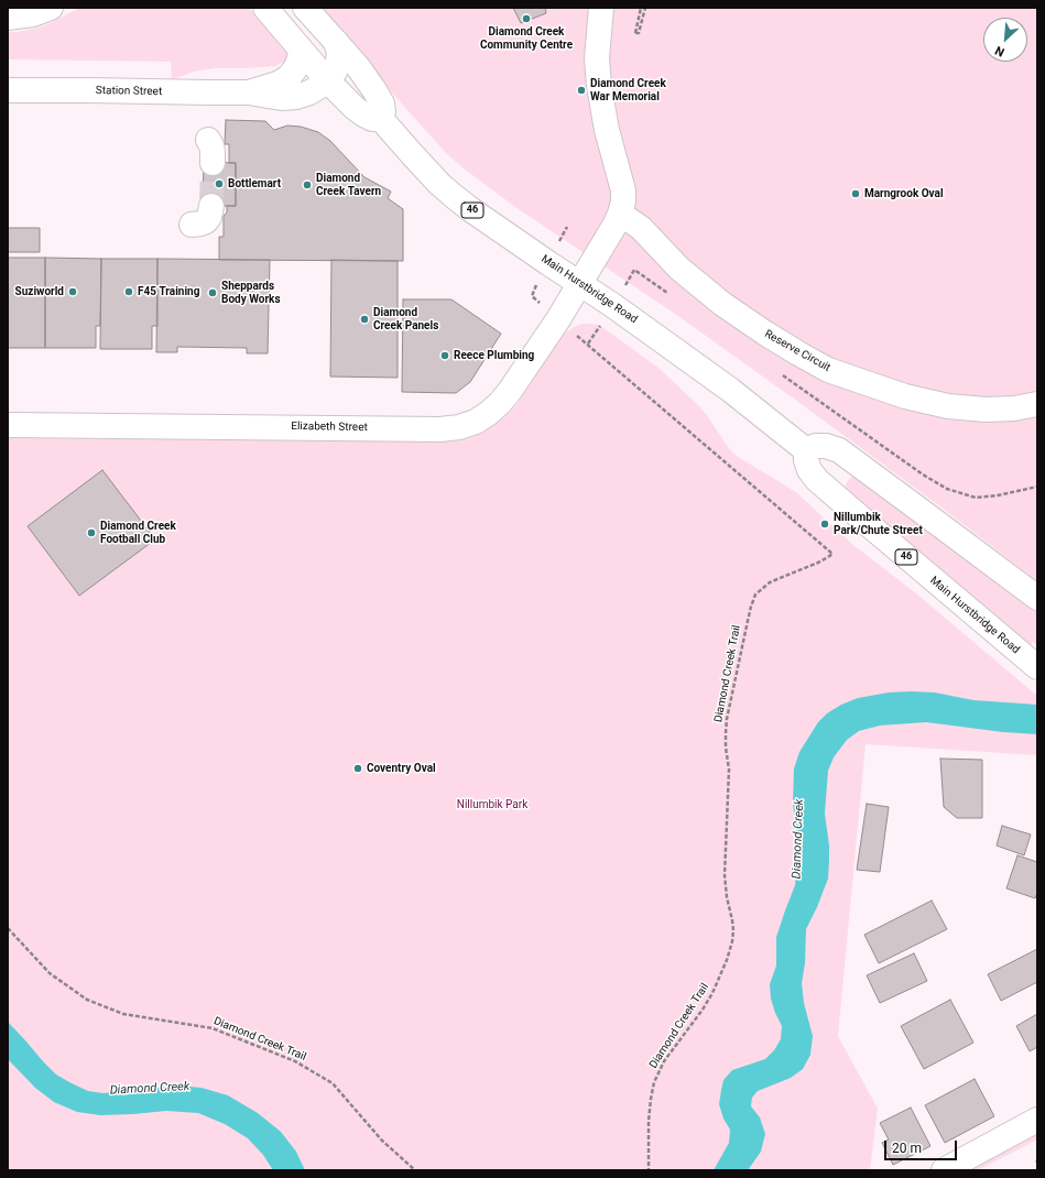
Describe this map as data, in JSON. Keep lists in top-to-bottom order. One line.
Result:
{"streets":{"main road":["Station Street","46","Main Hurstbridge Road","Reserve Circuit","Elizabeth Street"],"path":["Diamond Creek Trail"]},"crossings":[["Main Hurstbridge Road","Elizabeth Street"]],"water":["Diamond Creek"],"parks":["Nillumbik Park"],"places":["Diamond Creek Community Centre","Diamond Creek War Memorial","Bottlemart","Diamond Creek Tavern","Marngrook Oval","Suziworld","F45 Training","Sheppards Body Works","Diamond Creek Panels","Reece Plumbing","Nillumbik Park/Chute Street","Diamond Creek Football Club","Coventry Oval"],"scale_bar":"20 m","north":"bottom left"}
